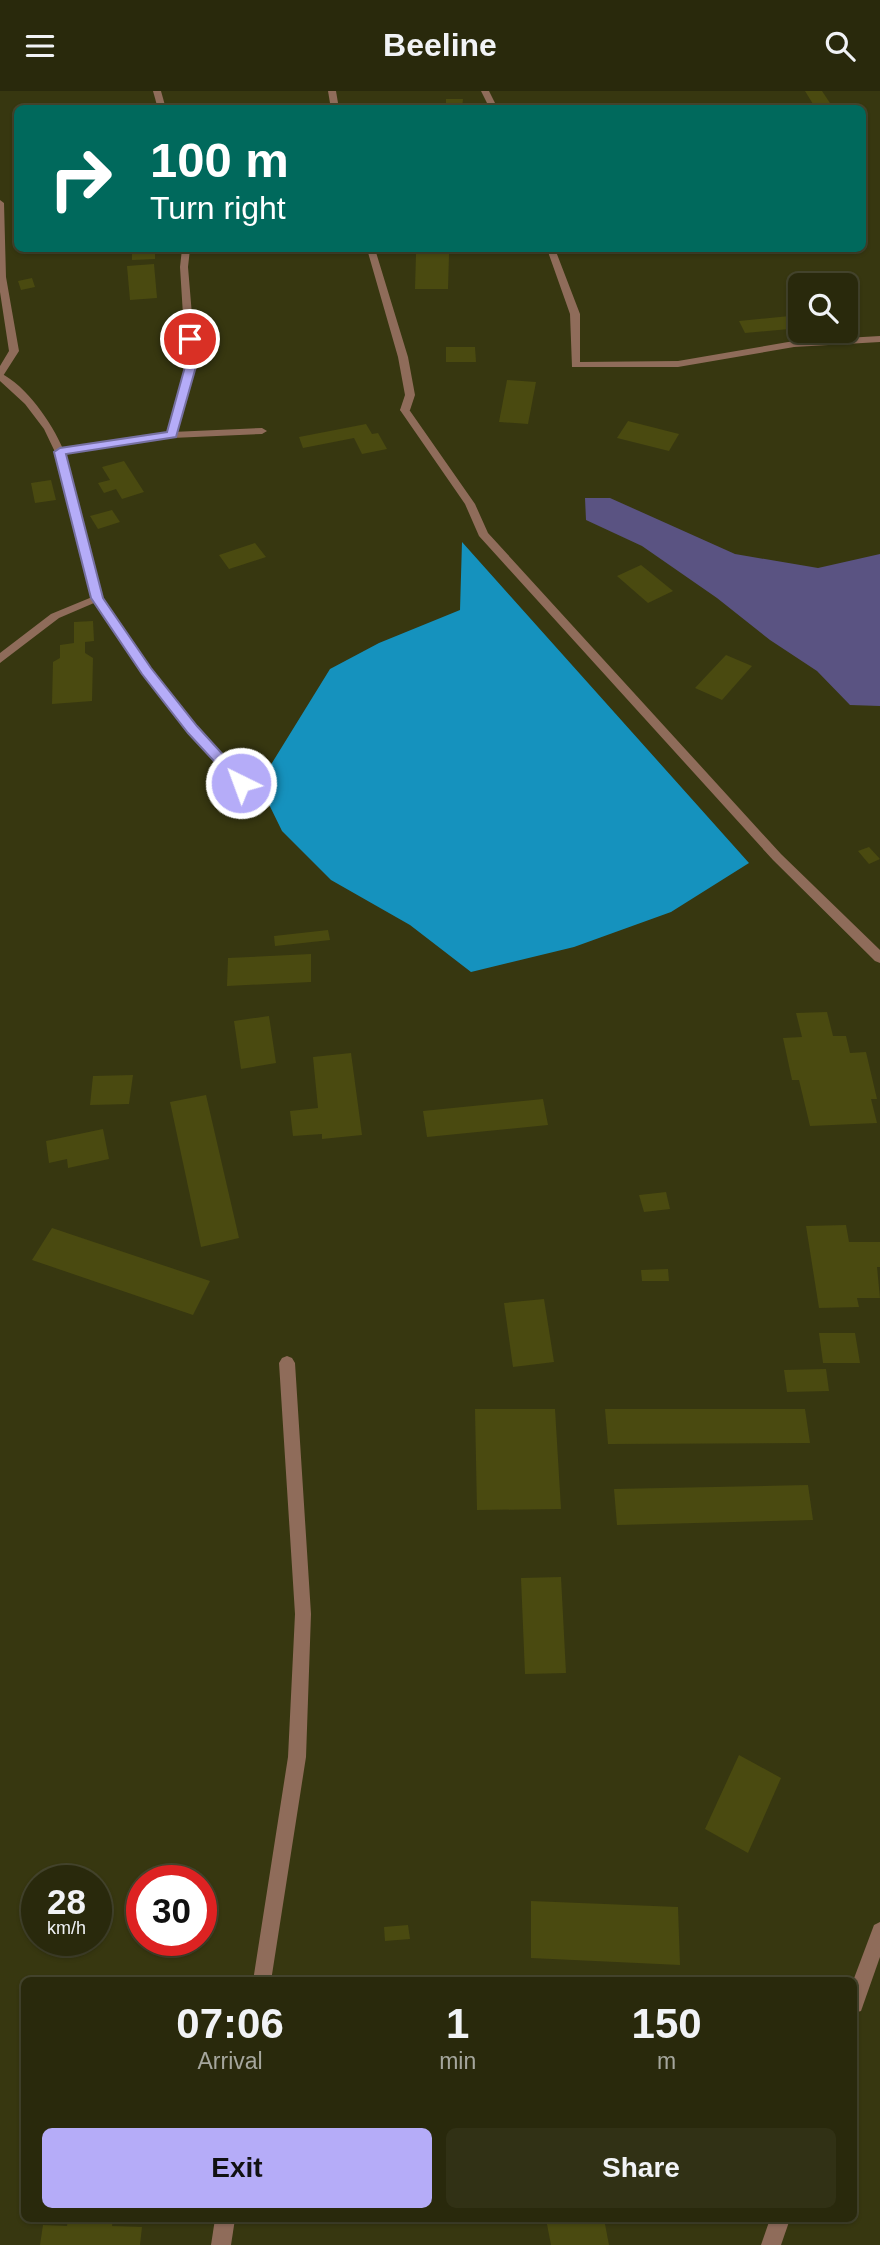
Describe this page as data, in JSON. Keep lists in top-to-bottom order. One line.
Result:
{"page":{"header":"Beeline","turn":["100 m","Turn right"],"speed":"28 km/h","limit":"30","eta":["07:06","Arrival","1","min","150","m"],"buttons":["Exit","Share"]}}
